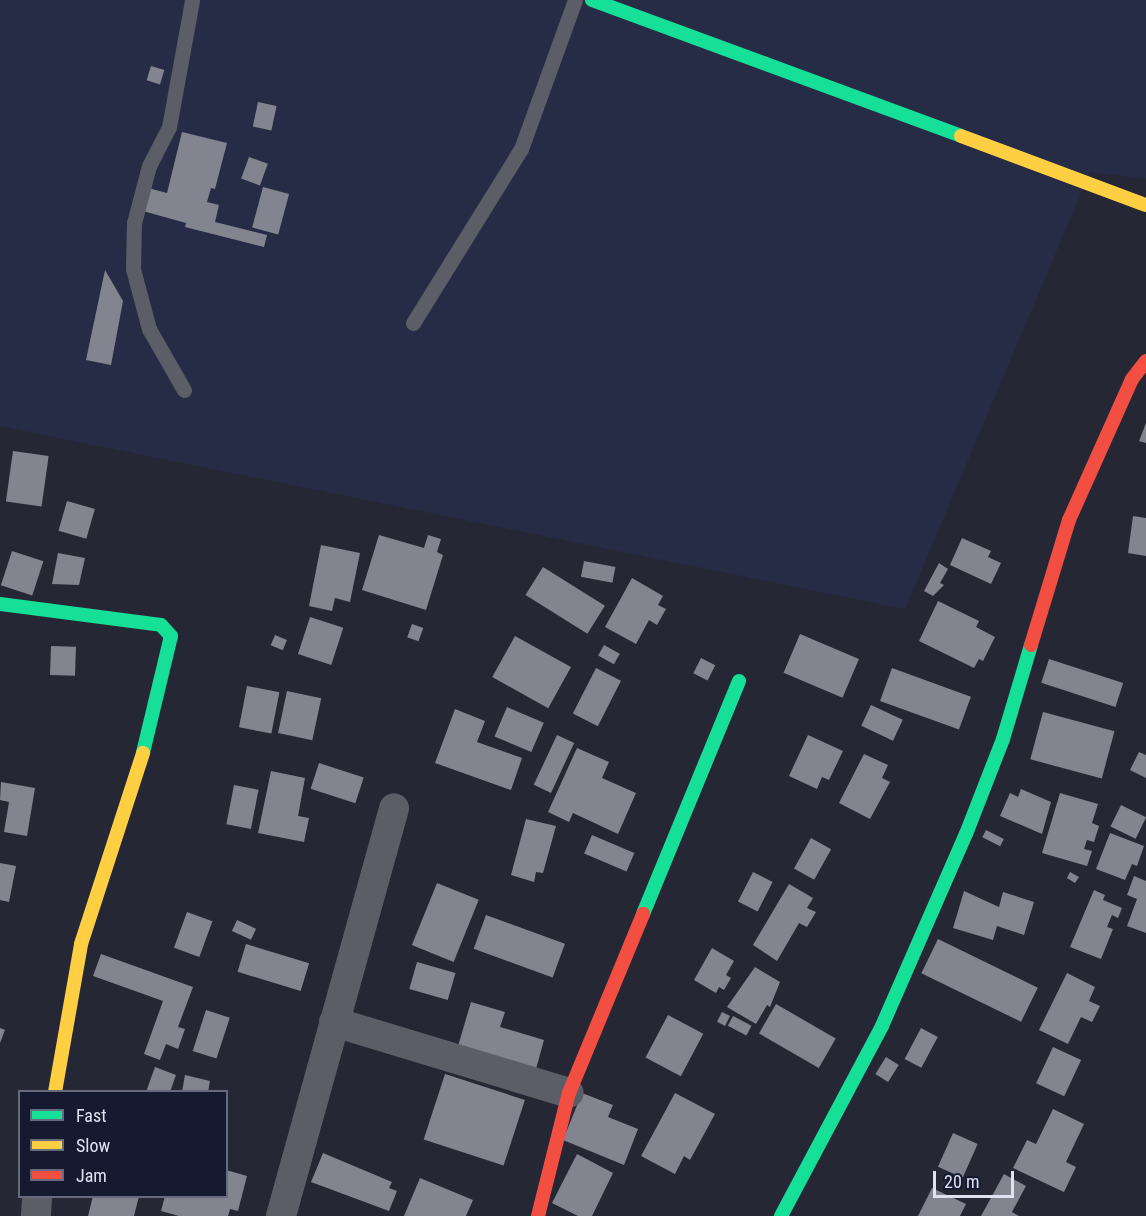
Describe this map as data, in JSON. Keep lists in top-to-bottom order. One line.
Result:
{"legend":["Fast","Slow","Jam"],"scale_bar":"20 m"}
